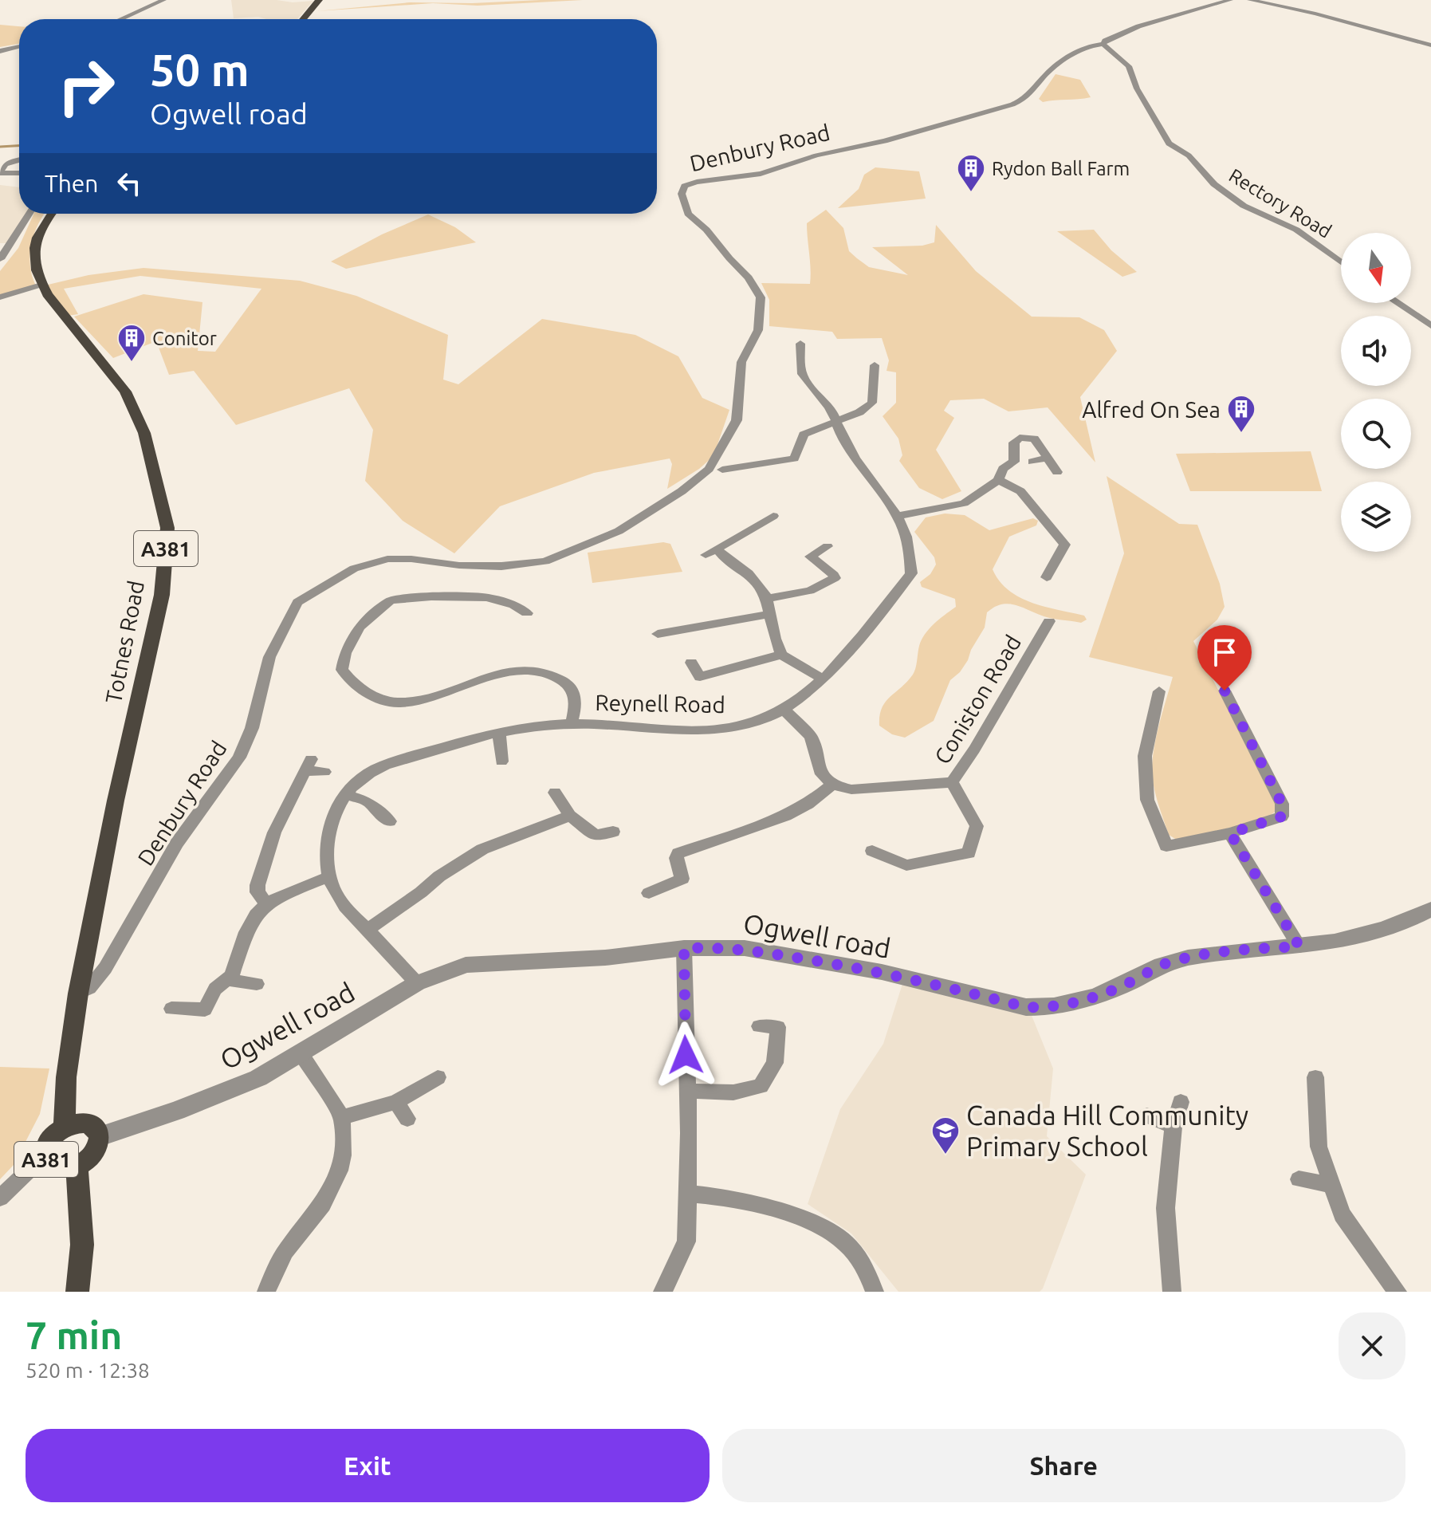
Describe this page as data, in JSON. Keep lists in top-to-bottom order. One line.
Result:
{"streets":{"main road":["A381","Totnes Road"],"street":["Denbury Road","Rectory Road","Coniston Road","Reynell Road","Ogwell road"]},"crossings":[["Denbury Road","Rectory Road"],["Denbury Road","Totnes Road"],["A381","Totnes Road"],["A381","Ogwell road"],["Totnes Road","Ogwell road"],["Reynell Road","Ogwell road"]],"places":{"building":["Rydon Ball Farm","Conitor","Alfred On Sea"],"school or university":["Canada Hill Community Primary School"]},"north":"bottom","page":{"turn":["50 m","Ogwell road"],"then":"Then","heading":["7 min","520 m · 12:38"],"buttons":["Exit","Share"]}}
